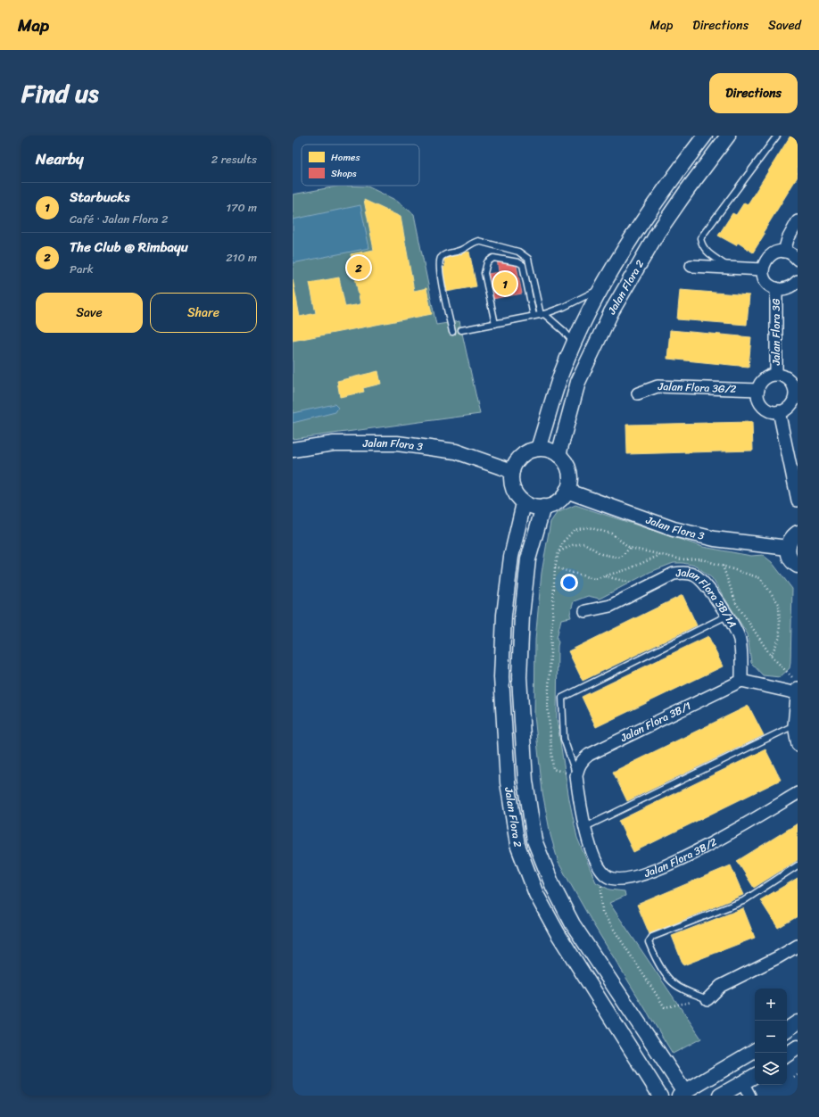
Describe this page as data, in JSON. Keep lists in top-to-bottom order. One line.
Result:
{"streets":{"street":["Jalan Flora 2","Jalan Flora 3G","Jalan Flora 3G/2","Jalan Flora 3","Jalan Flora 3B/1A","Jalan Flora 3B/1","Jalan Flora 3B/2"]},"crossings":[["Jalan Flora 2","Jalan Flora 3"],["Jalan Flora 3G","Jalan Flora 3G/2"],["Jalan Flora 3B/1A","Jalan Flora 3B/1"]],"legend":["Homes","Shops"],"page":{"header":"Map","nav":["Map","Directions","Saved"],"title":"Find us","buttons":["Directions",["Save","Share"]],"heading":["Nearby","2 results"],"list":[{"mark":"1","name":"Starbucks","note":"Café · Jalan Flora 2","value":"170 m"},{"mark":"2","name":"The Club @ Rimbayu","note":"Park","value":"210 m"}],"pins":["2","1"],"map_buttons":["+","−"]}}
